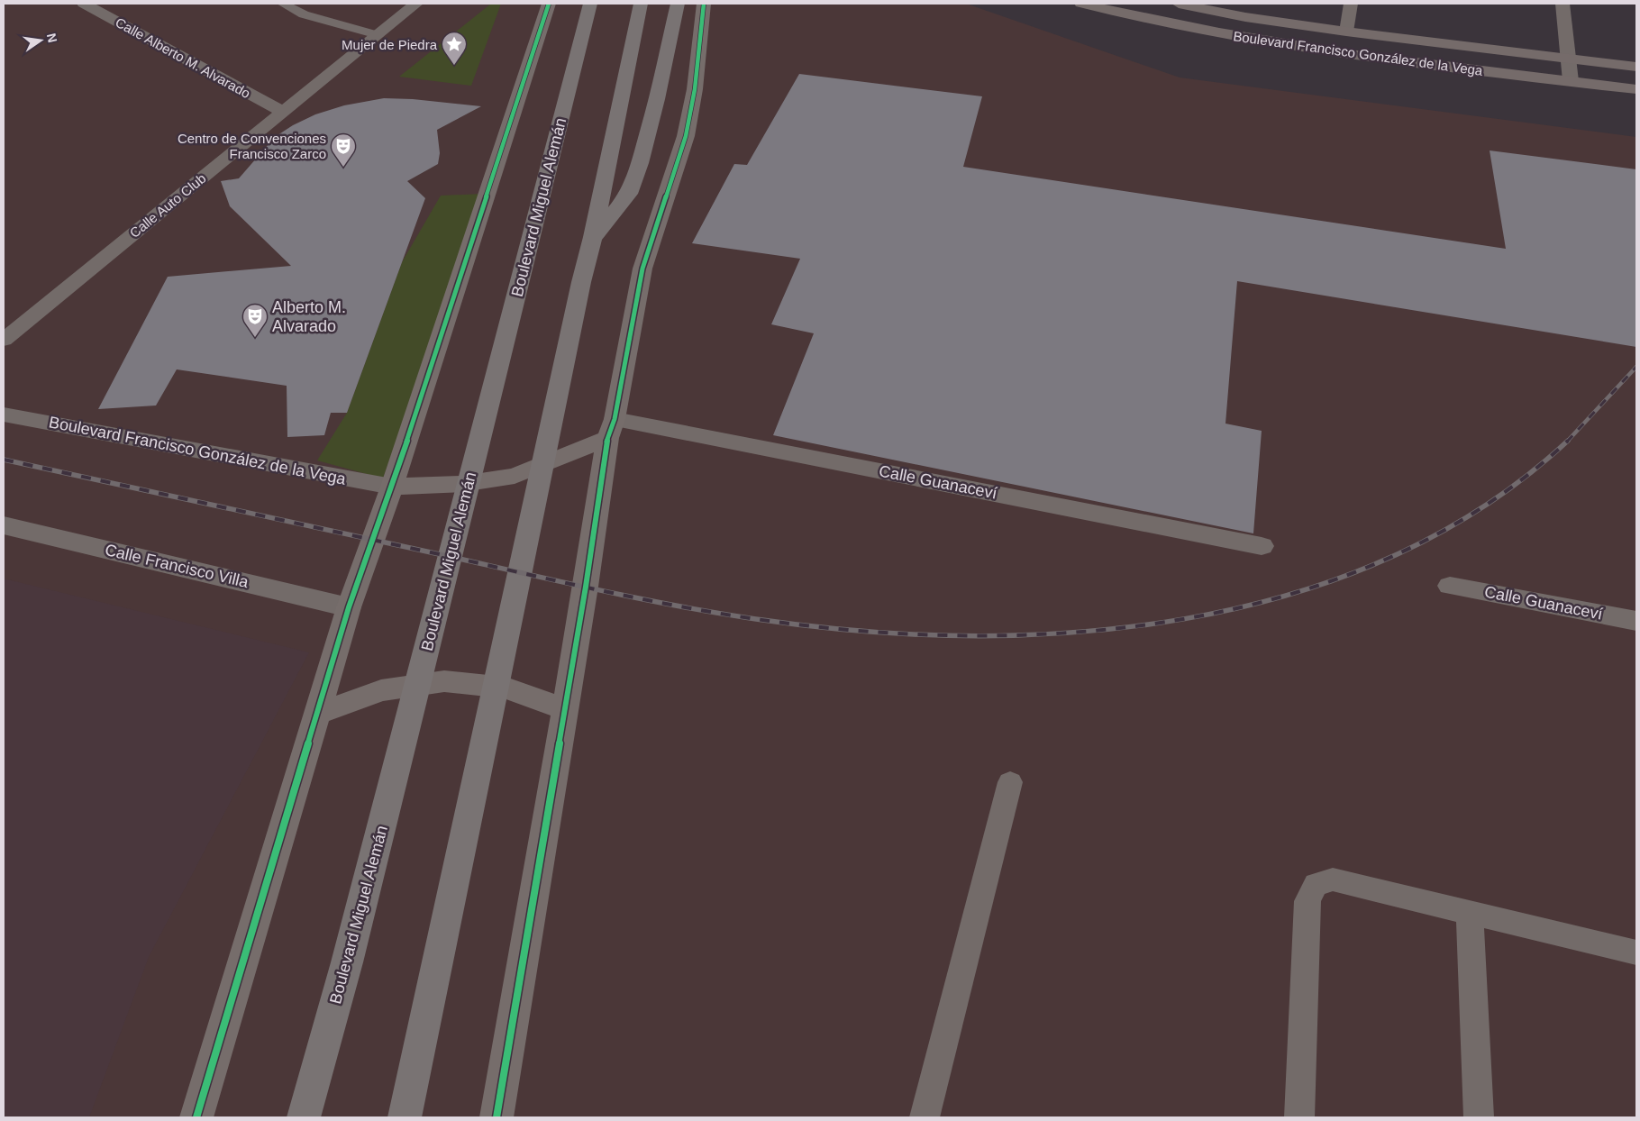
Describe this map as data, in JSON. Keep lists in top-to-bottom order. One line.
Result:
{"streets":{"highway":["Boulevard Miguel Alemán"],"main road":["Boulevard Francisco González de la Vega"],"street":["Calle Alberto M. Alvarado","Calle Auto Club","Calle Guanaceví","Calle Francisco Villa"]},"crossings":[["Calle Alberto M. Alvarado","Calle Auto Club"]],"places":{"place":["Mujer de Piedra"],"theatre":["Centro de Convenciones Francisco Zarco","Alberto M. Alvarado"]},"north":"right"}
